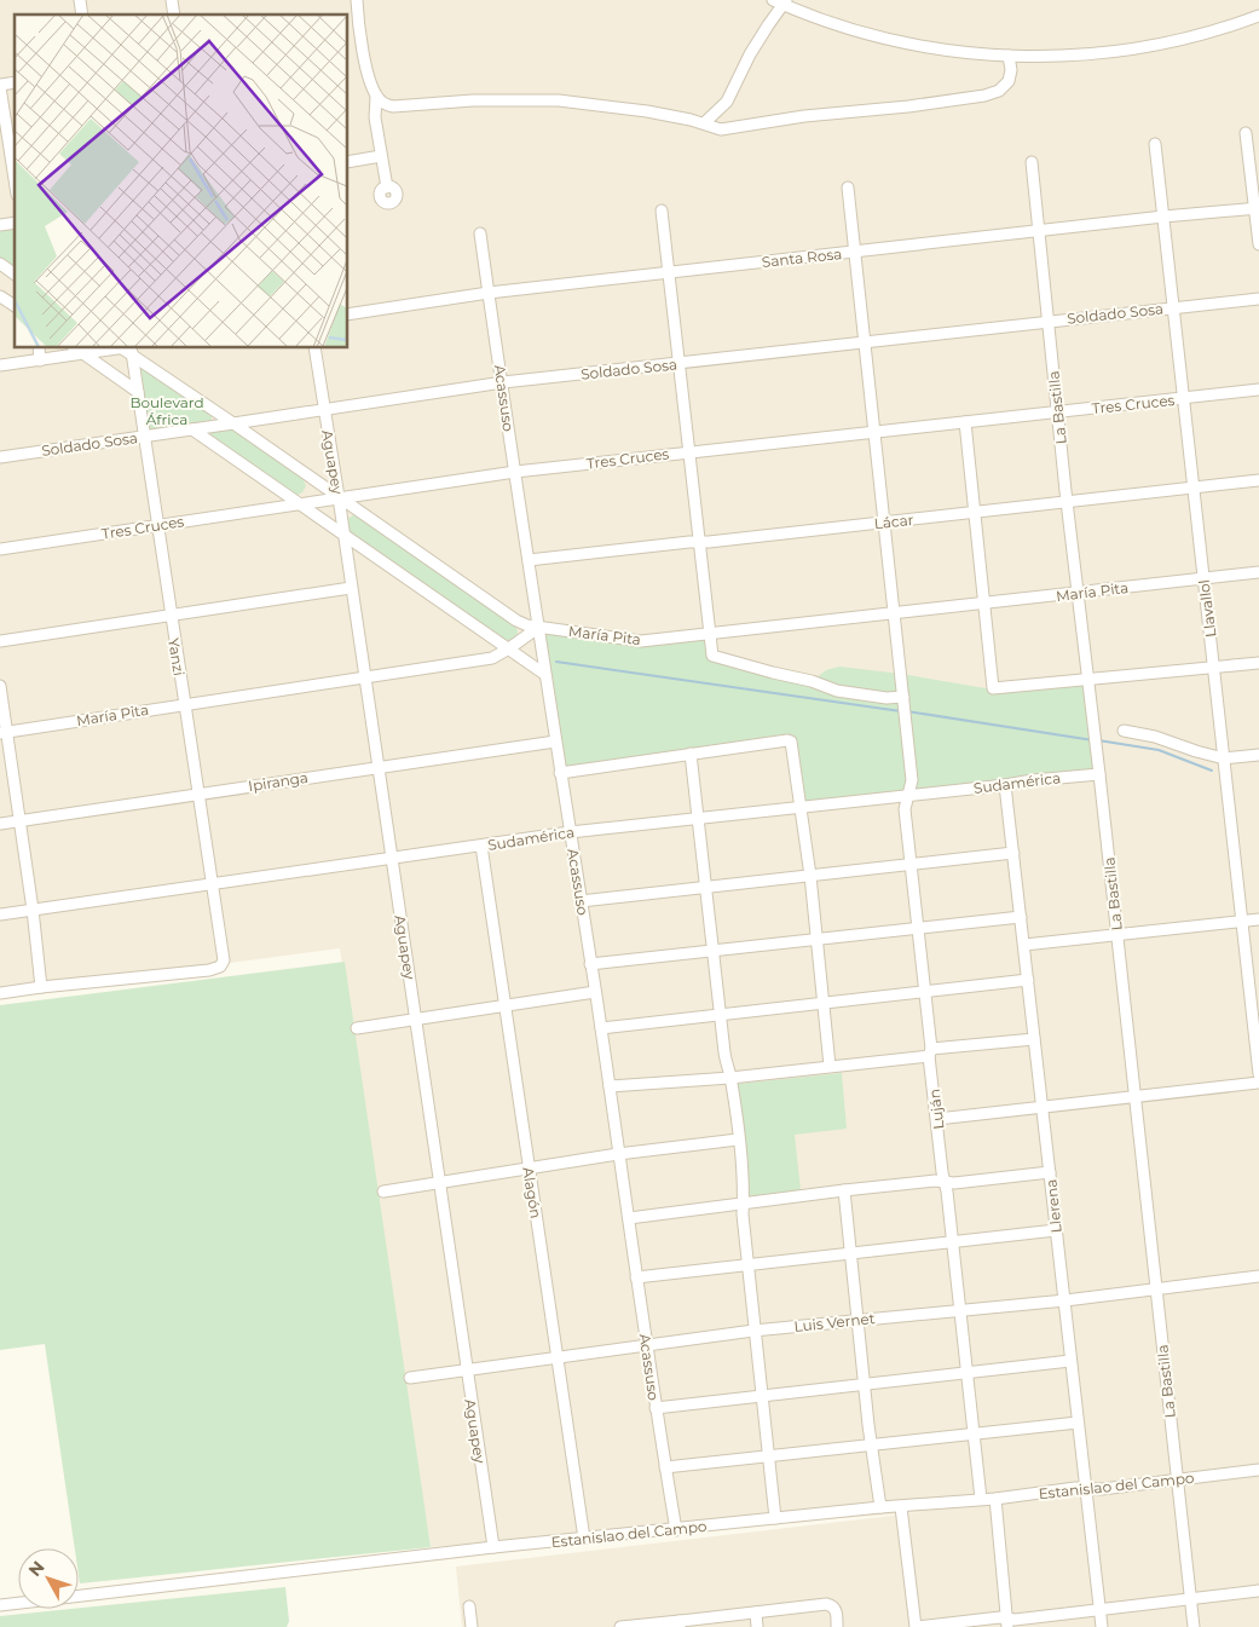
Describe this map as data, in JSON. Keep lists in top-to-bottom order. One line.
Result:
{"streets":{"street":["Santa Rosa","Soldado Sosa","Acassuso","Tres Cruces","La Bastilla","Aguapey","Lácar","María Pita","Llavallol","Yanzi","Ipiranga","Sudamérica","Luján","Alagón","Llerena","Luis Vernet","Estanislao del Campo"]},"crossings":[["Santa Rosa","Acassuso"],["Santa Rosa","La Bastilla"],["Santa Rosa","Llavallol"],["Soldado Sosa","Acassuso"],["Soldado Sosa","La Bastilla"],["Soldado Sosa","Aguapey"],["Soldado Sosa","Llavallol"],["Soldado Sosa","Yanzi"],["Acassuso","Tres Cruces"],["Acassuso","Lácar"],["Acassuso","María Pita"],["Acassuso","Ipiranga"],["Acassuso","Sudamérica"],["Acassuso","Luis Vernet"],["Acassuso","Estanislao del Campo"],["Tres Cruces","La Bastilla"],["Tres Cruces","Aguapey"],["Tres Cruces","Llavallol"],["Tres Cruces","Yanzi"],["La Bastilla","Lácar"],["La Bastilla","María Pita"],["La Bastilla","Sudamérica"],["La Bastilla","Luis Vernet"],["La Bastilla","Estanislao del Campo"],["Aguapey","María Pita"],["Aguapey","Ipiranga"],["Aguapey","Sudamérica"],["Aguapey","Luis Vernet"],["Aguapey","Estanislao del Campo"],["Lácar","Llavallol"],["María Pita","Llavallol"],["María Pita","Yanzi"],["Yanzi","Ipiranga"],["Yanzi","Sudamérica"],["Sudamérica","Luján"],["Sudamérica","Alagón"],["Sudamérica","Llerena"],["Luján","Luis Vernet"],["Luján","Estanislao del Campo"],["Alagón","Luis Vernet"],["Alagón","Estanislao del Campo"],["Llerena","Luis Vernet"],["Llerena","Estanislao del Campo"]],"parks":["Boulevard África"],"north":"top left"}
